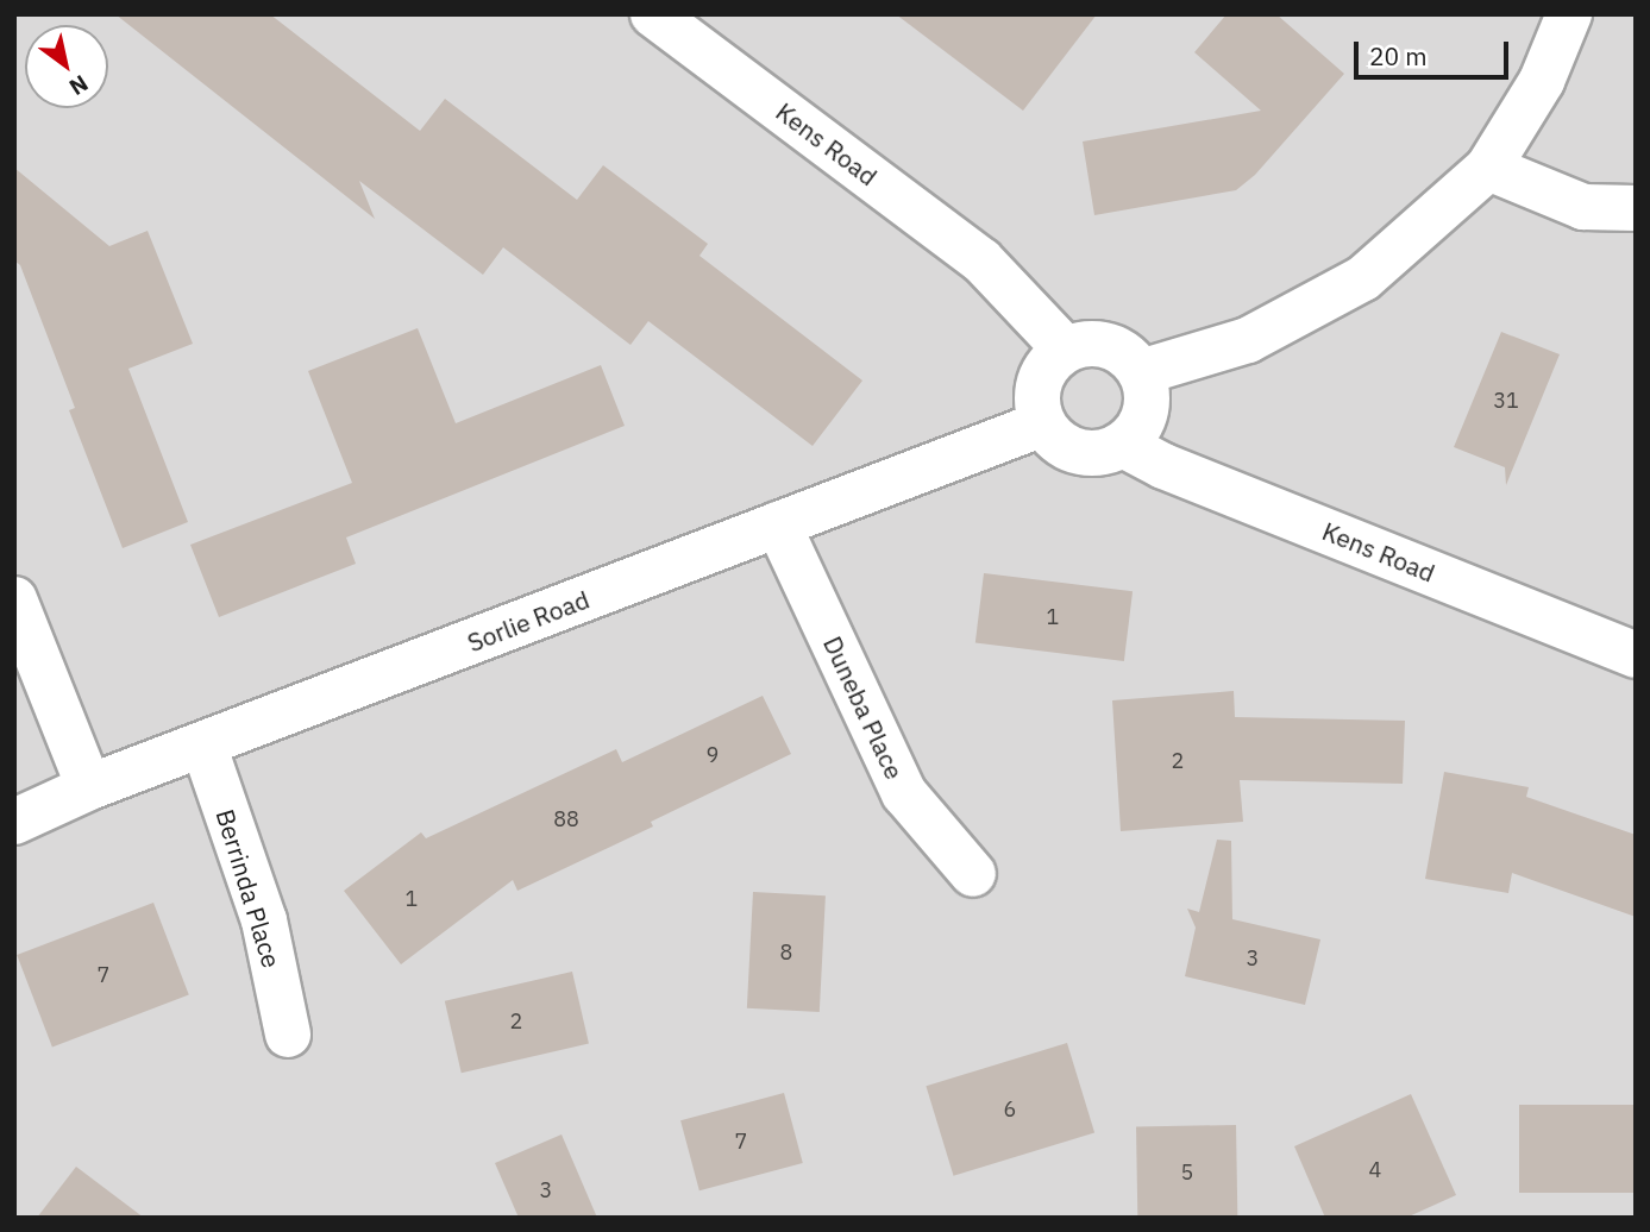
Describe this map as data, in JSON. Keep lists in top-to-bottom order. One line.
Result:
{"streets":{"street":["Kens Road","Sorlie Road","Duneba Place","Berrinda Place"]},"crossings":[["Kens Road","Sorlie Road"],["Sorlie Road","Duneba Place"],["Sorlie Road","Berrinda Place"]],"house_numbers":["31","1","9","2","88","1","8","3","7","2","6","7","4","5","3"],"scale_bar":"20 m","north":"bottom right"}
